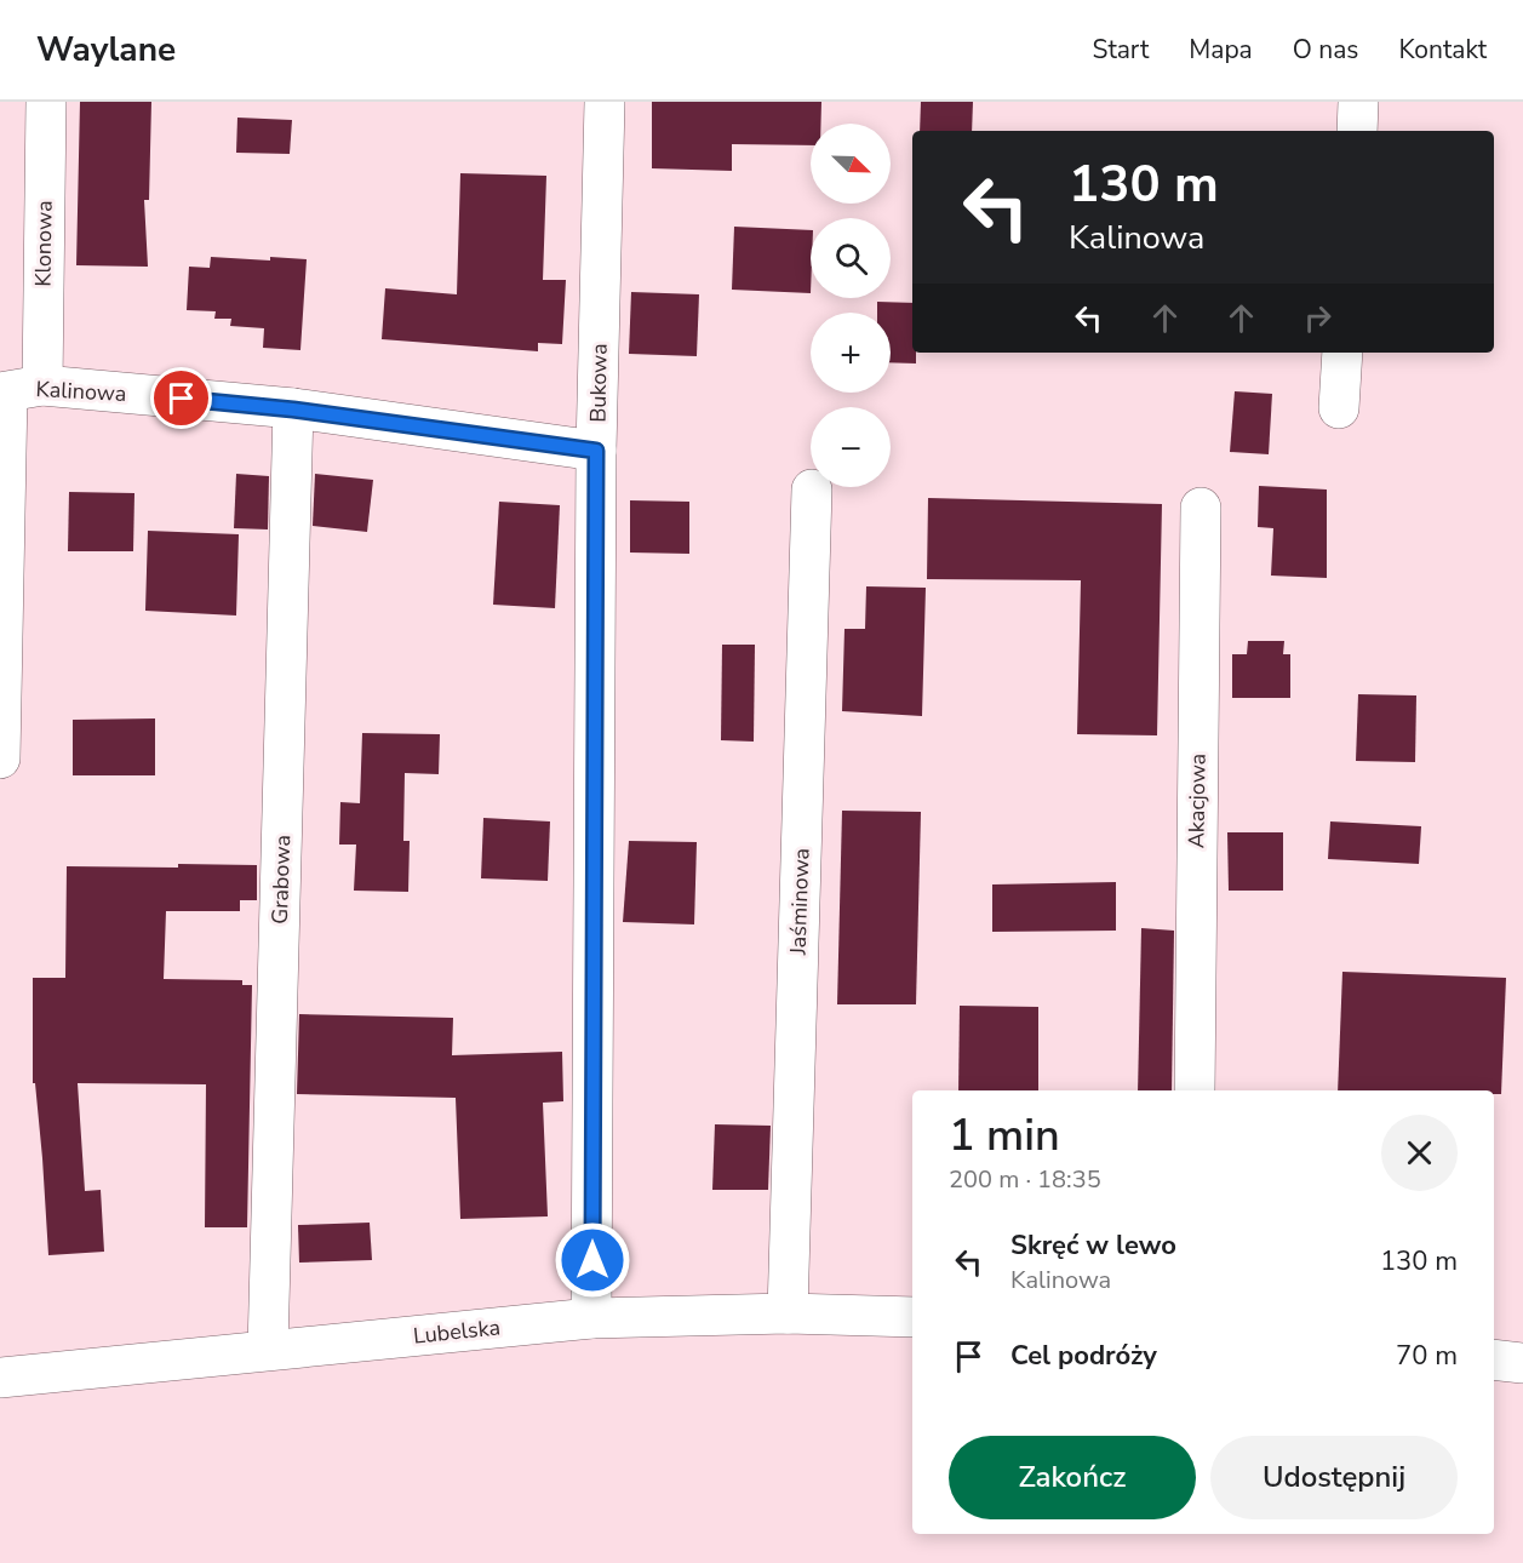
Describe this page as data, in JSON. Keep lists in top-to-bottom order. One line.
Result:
{"streets":{"street":["Klonowa","Bukowa","Kalinowa","Akacjowa","Grabowa","Jaśminowa","Lubelska"]},"crossings":[["Klonowa","Kalinowa"],["Bukowa","Kalinowa"],["Bukowa","Lubelska"],["Kalinowa","Grabowa"],["Grabowa","Lubelska"],["Jaśminowa","Lubelska"]],"north":"bottom right","page":{"header":"Waylane","nav":["Start","Mapa","O nas","Kontakt"],"map_buttons":["+","−"],"turn":["130 m","Kalinowa"],"heading":["1 min","200 m · 18:35"],"list":[{"name":"Skręć w lewo","note":"Kalinowa","value":"130 m"},{"name":"Cel podróży","value":"70 m"}],"buttons":["Zakończ","Udostępnij"]}}
